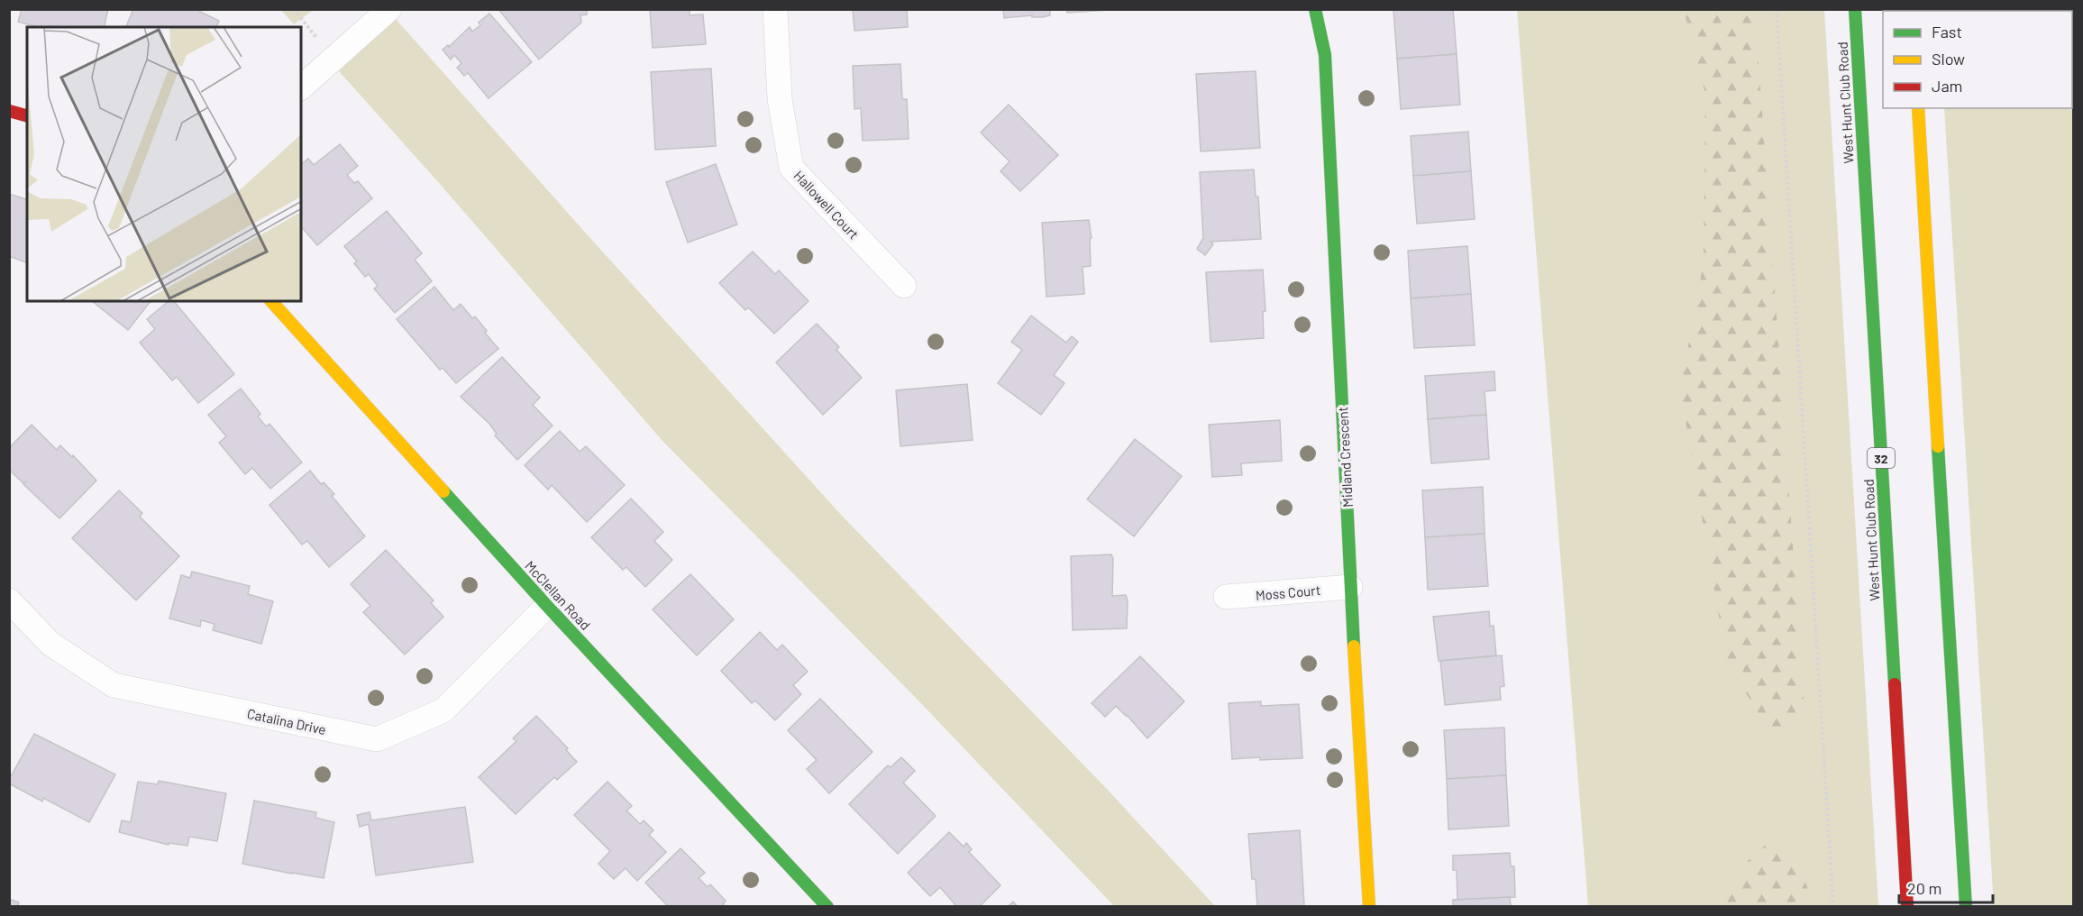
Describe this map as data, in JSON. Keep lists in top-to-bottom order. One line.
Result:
{"streets":{"street":["West Hunt Club Road","Hallowell Court","Midland Crescent","32","Moss Court","McClellan Road","Catalina Drive"]},"crossings":[["Midland Crescent","Moss Court"],["McClellan Road","Catalina Drive"]],"legend":["Fast","Slow","Jam"],"scale_bar":"20 m"}
